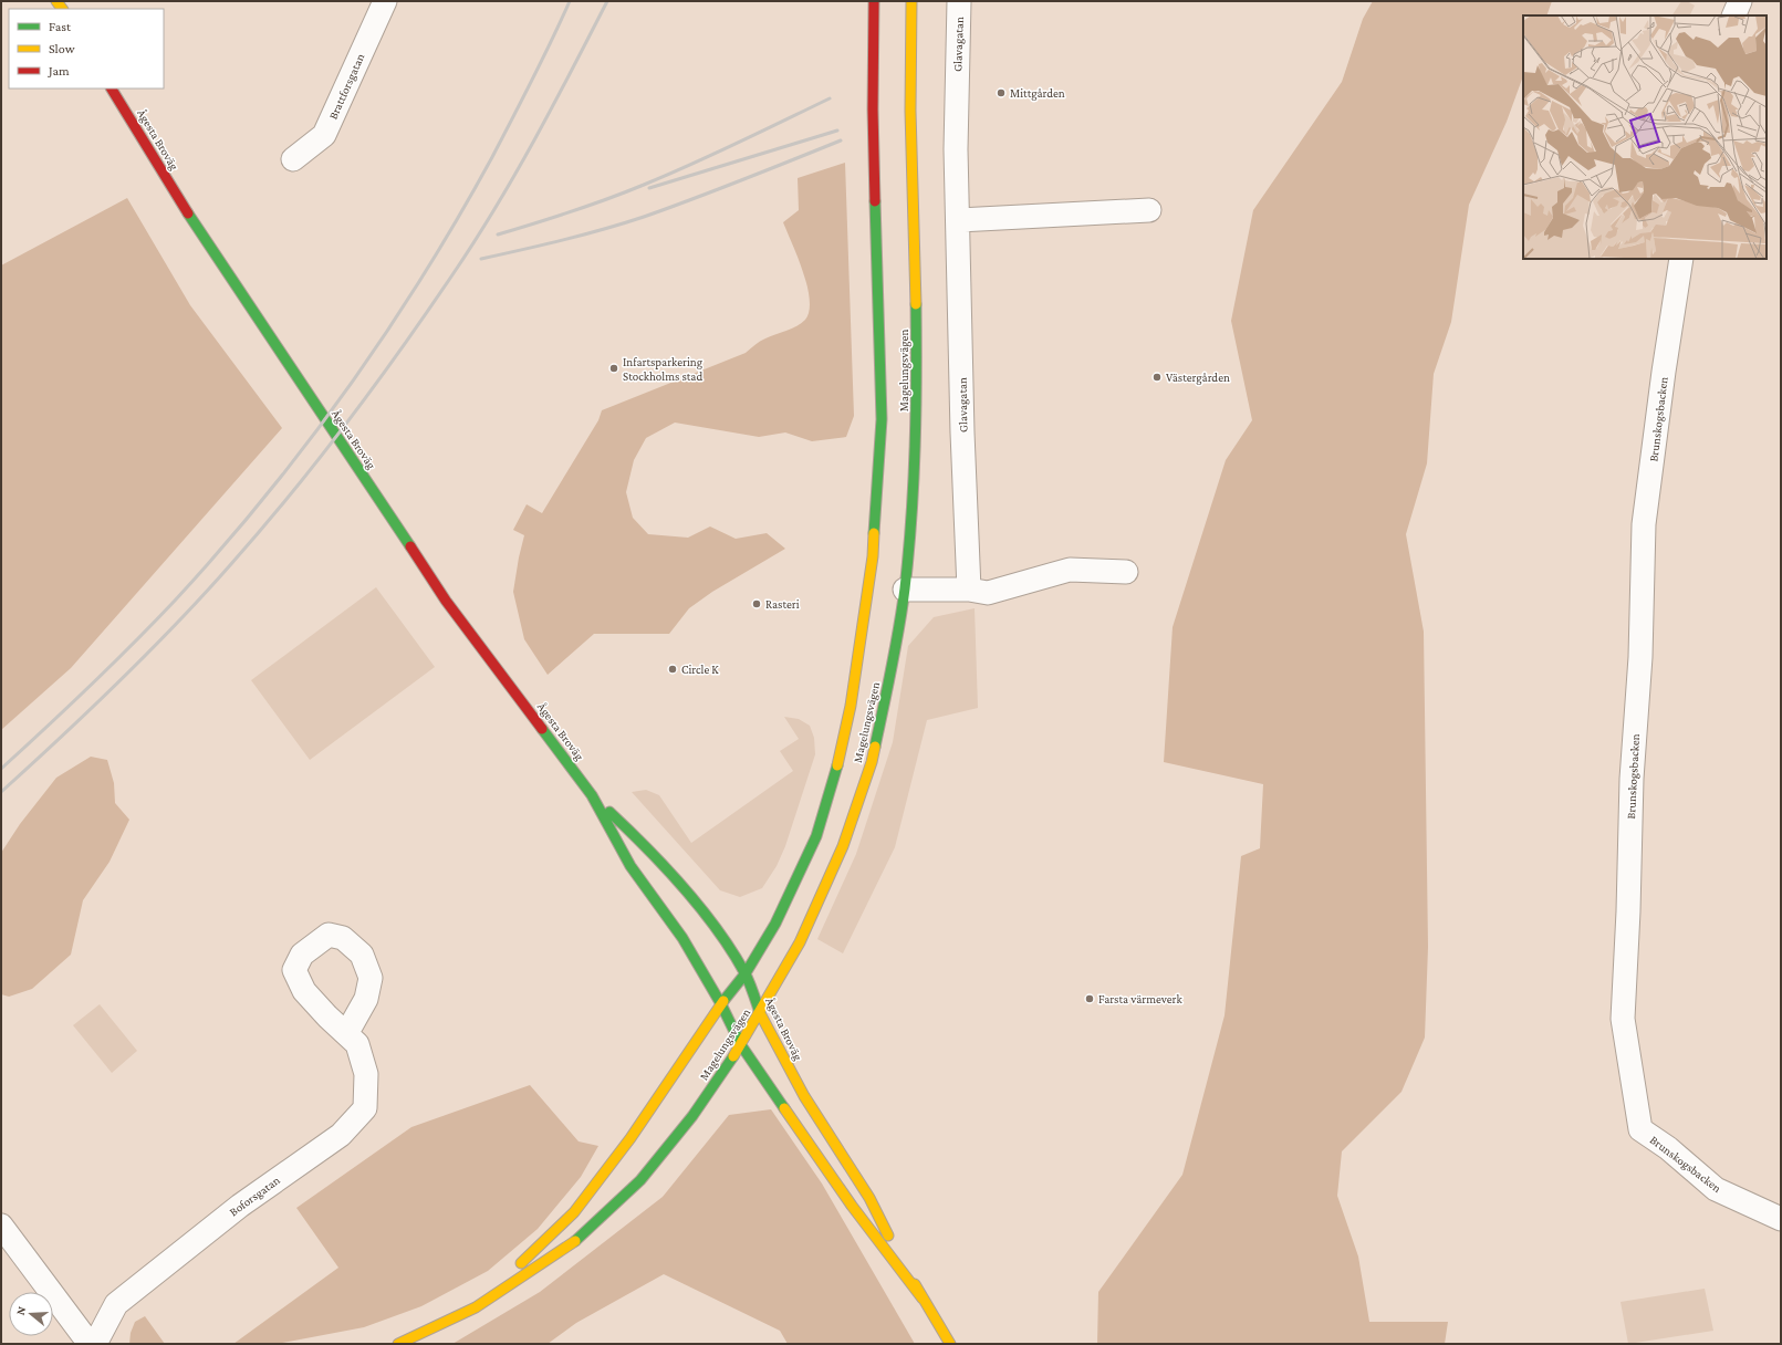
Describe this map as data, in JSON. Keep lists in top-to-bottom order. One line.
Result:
{"streets":{"main road":["Ågesta Broväg","Magelungsvägen"],"street":["Glavagatan","Brattforsgatan","Brunskogsbacken","Boforsgatan"]},"crossings":[["Ågesta Broväg","Magelungsvägen"]],"places":["Mittgården","Infartsparkering Stockholms stad","Västergården","Rasteri","Circle K","Farsta värmeverk"],"legend":["Fast","Slow","Jam"],"north":"left"}
